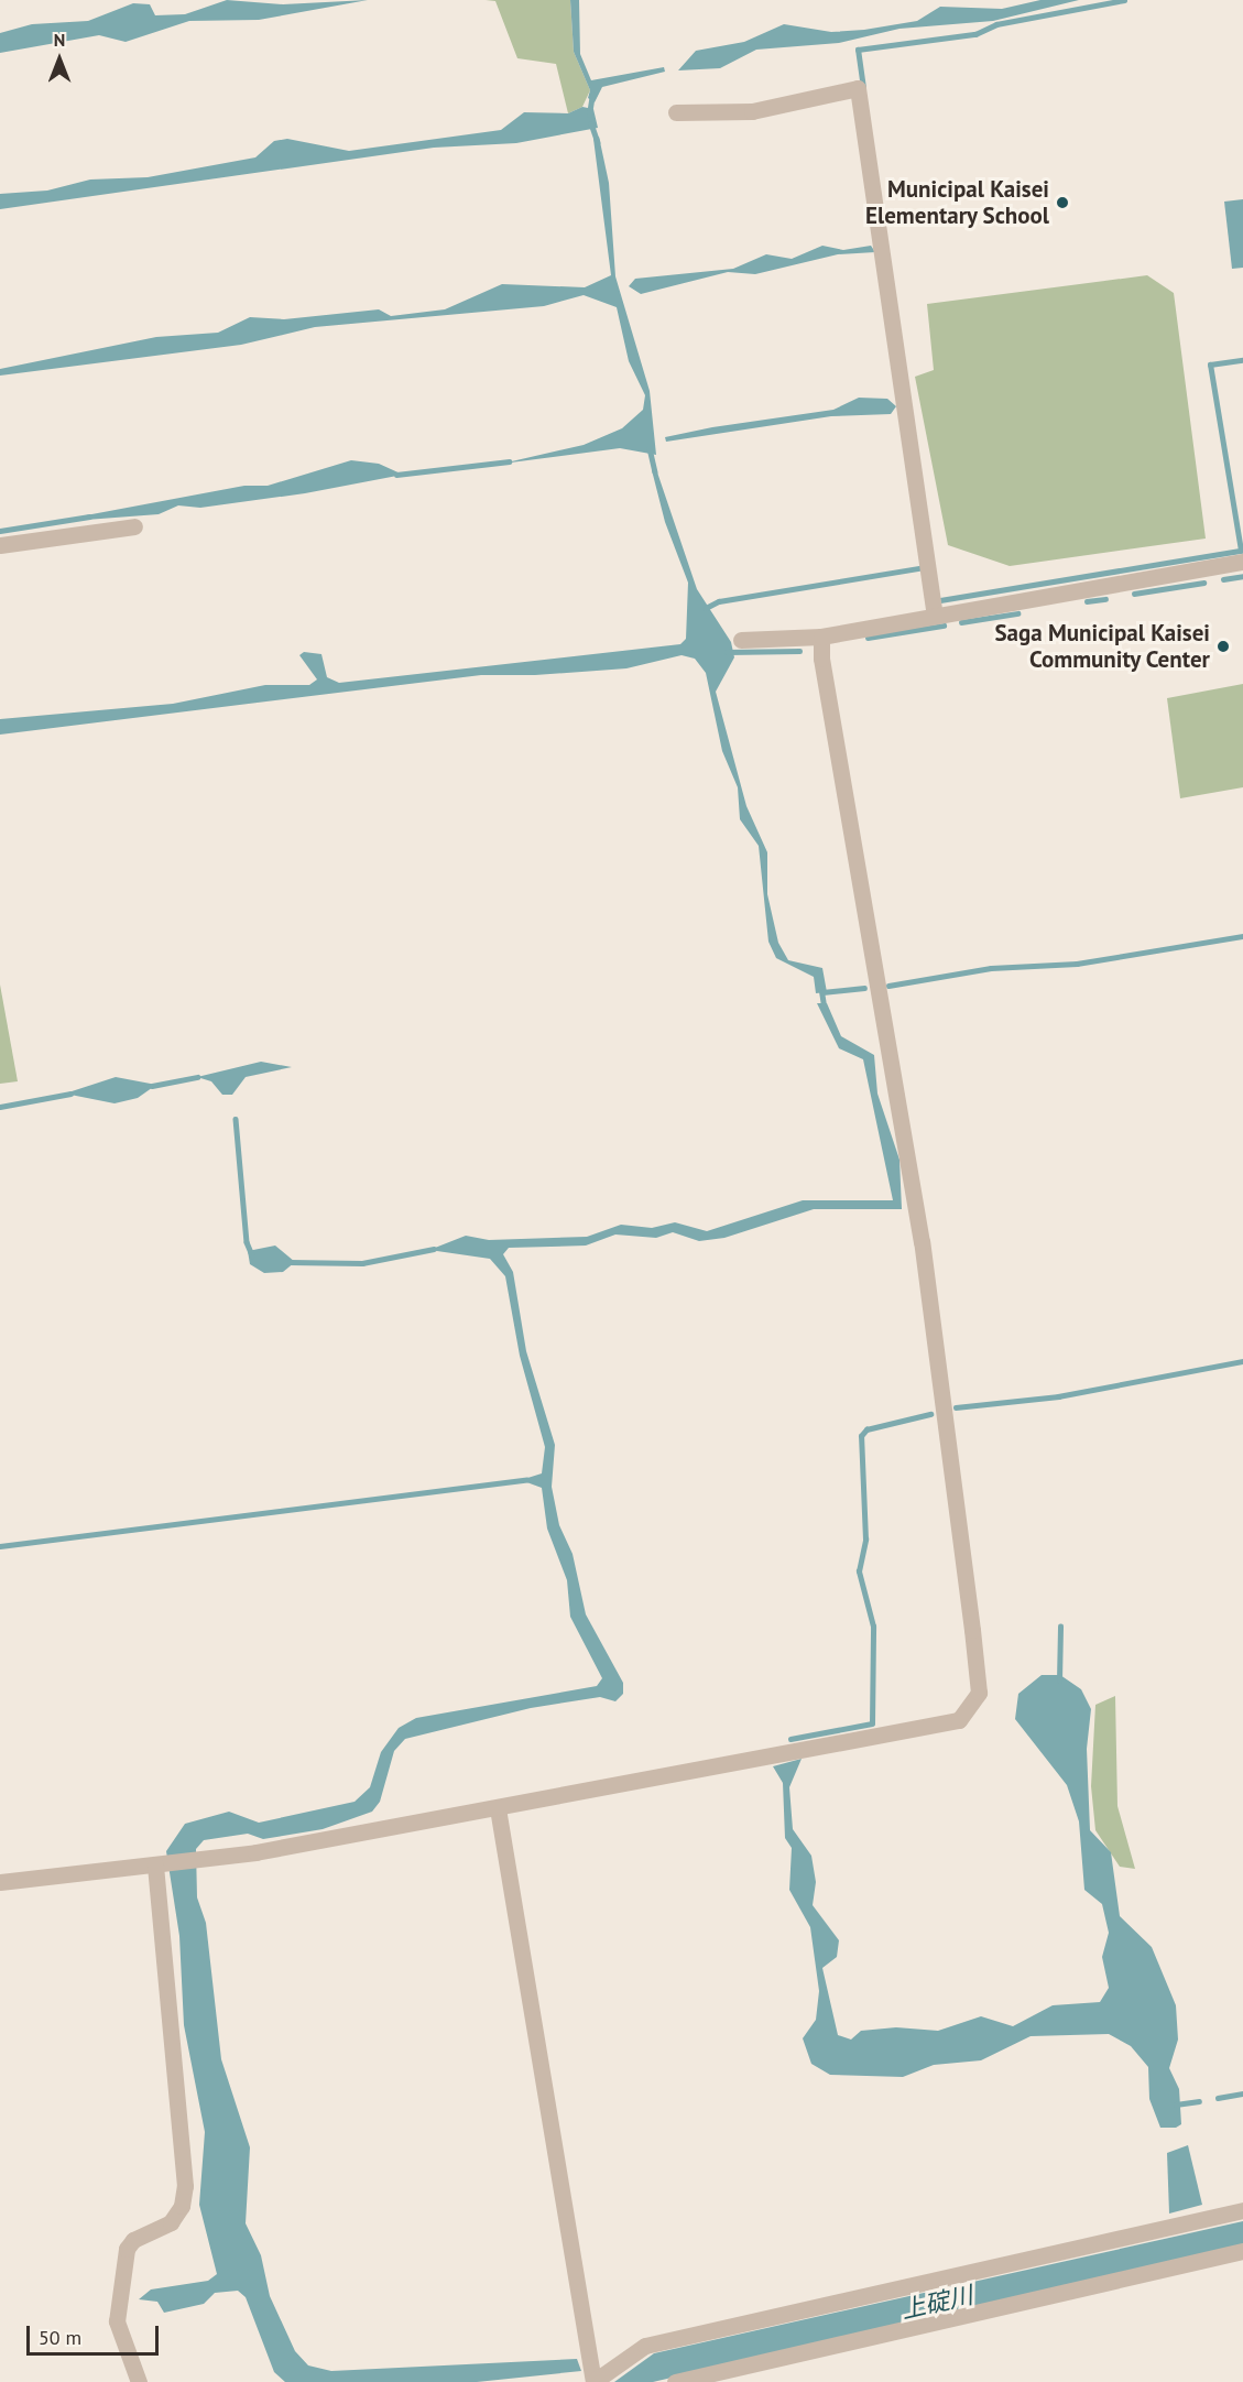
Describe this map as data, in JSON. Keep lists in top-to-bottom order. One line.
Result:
{"water":["上碇川"],"places":["Municipal Kaisei Elementary School","Saga Municipal Kaisei Community Center"],"scale_bar":"50 m","north":"top"}
